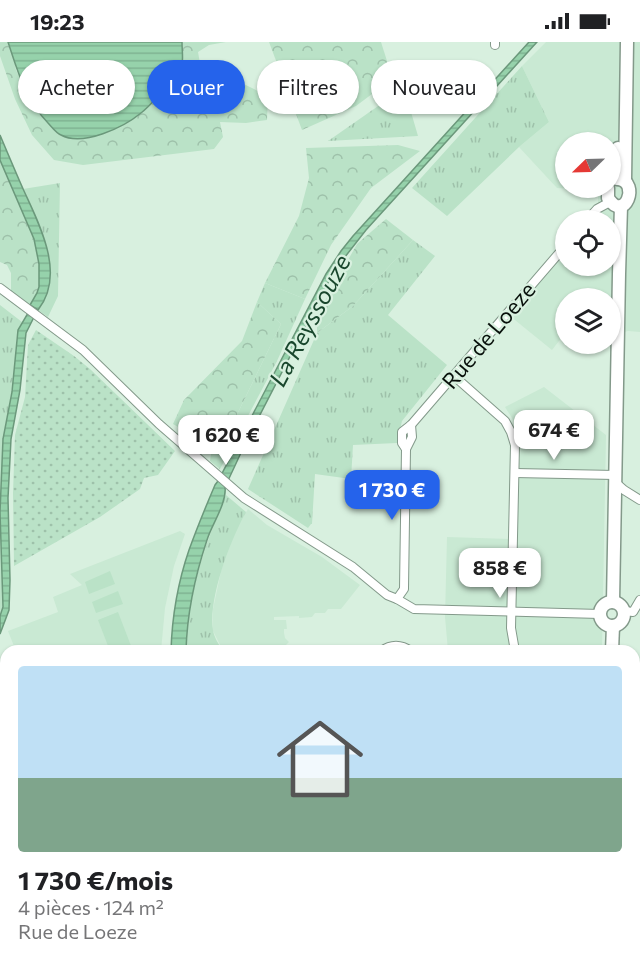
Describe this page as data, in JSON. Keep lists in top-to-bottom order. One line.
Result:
{"streets":{"street":["Rue de Loeze"]},"water":["La Reyssouze"],"north":"bottom left","page":{"status":"19:23","chip":["Acheter","Louer","Filtres","Nouveau"],"price":["674 €","1 620 €","1 730 €","858 €"],"list":[{"name":"1 730 €/mois","note":"4 pièces · 124 m² · Rue de Loeze"}]}}
